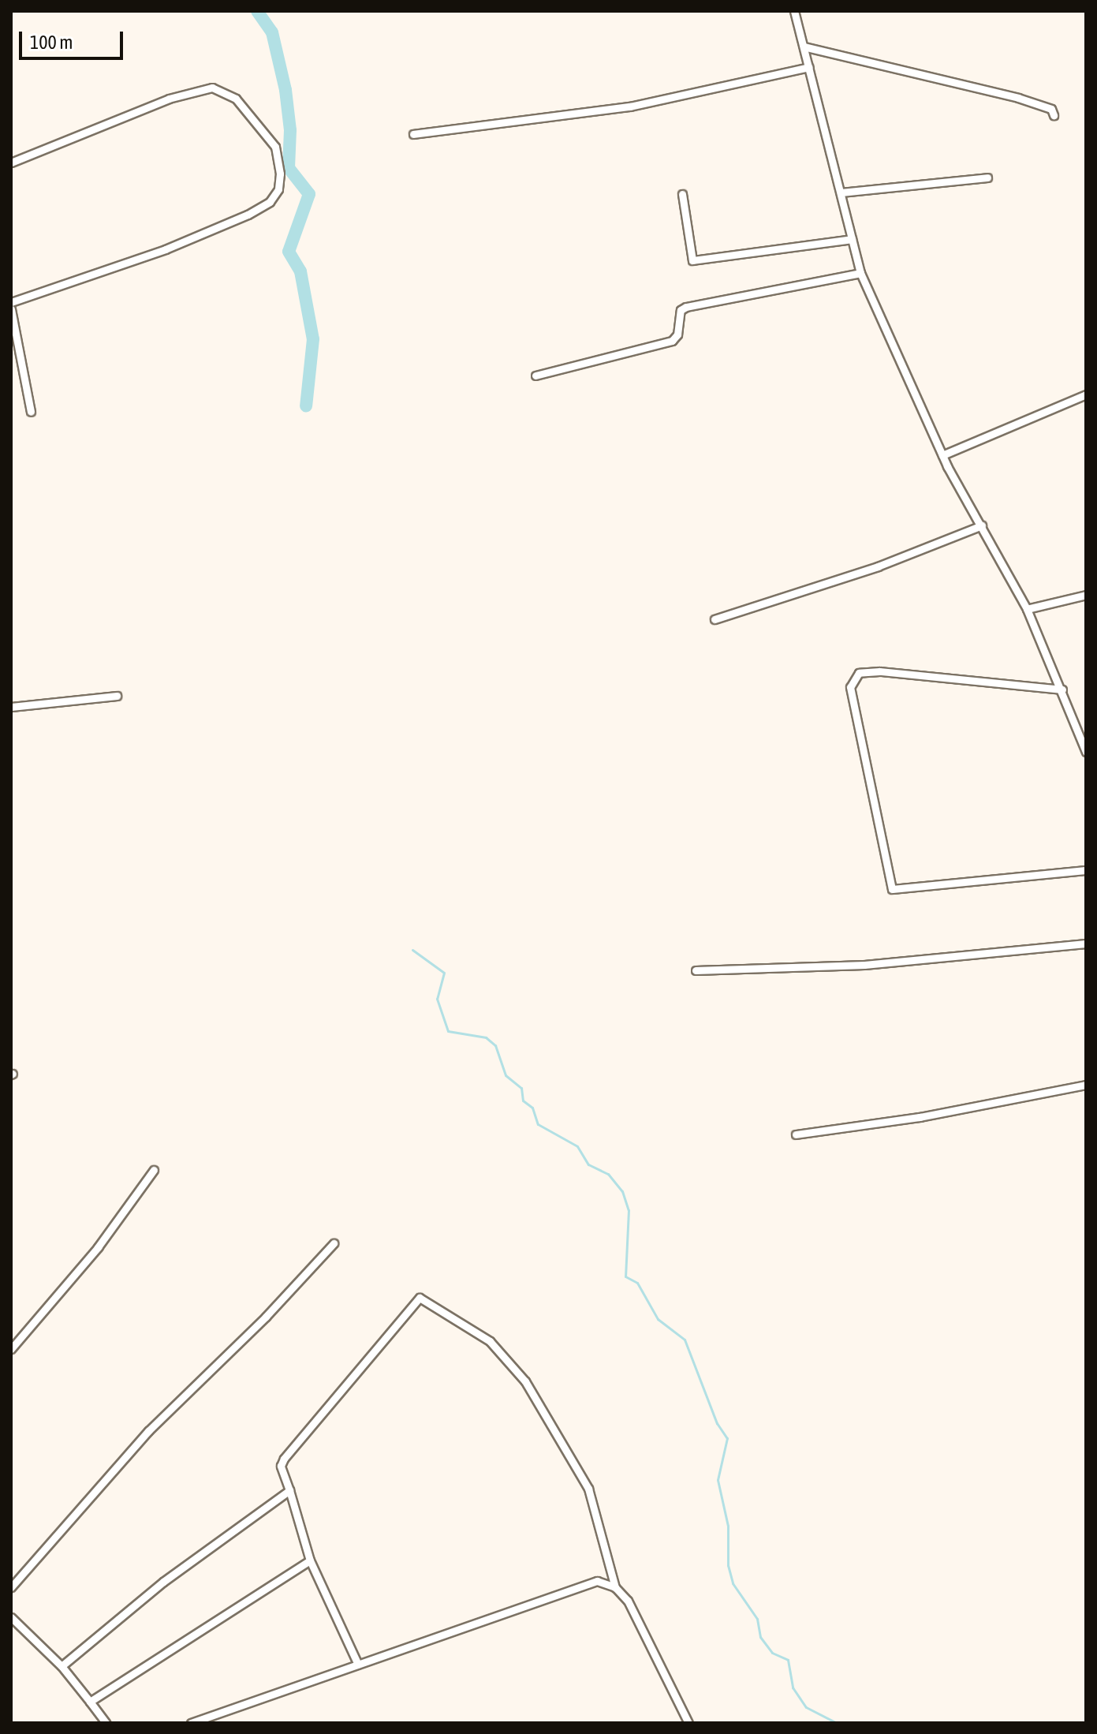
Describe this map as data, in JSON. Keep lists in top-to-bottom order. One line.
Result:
{"scale_bar":"100 m"}
